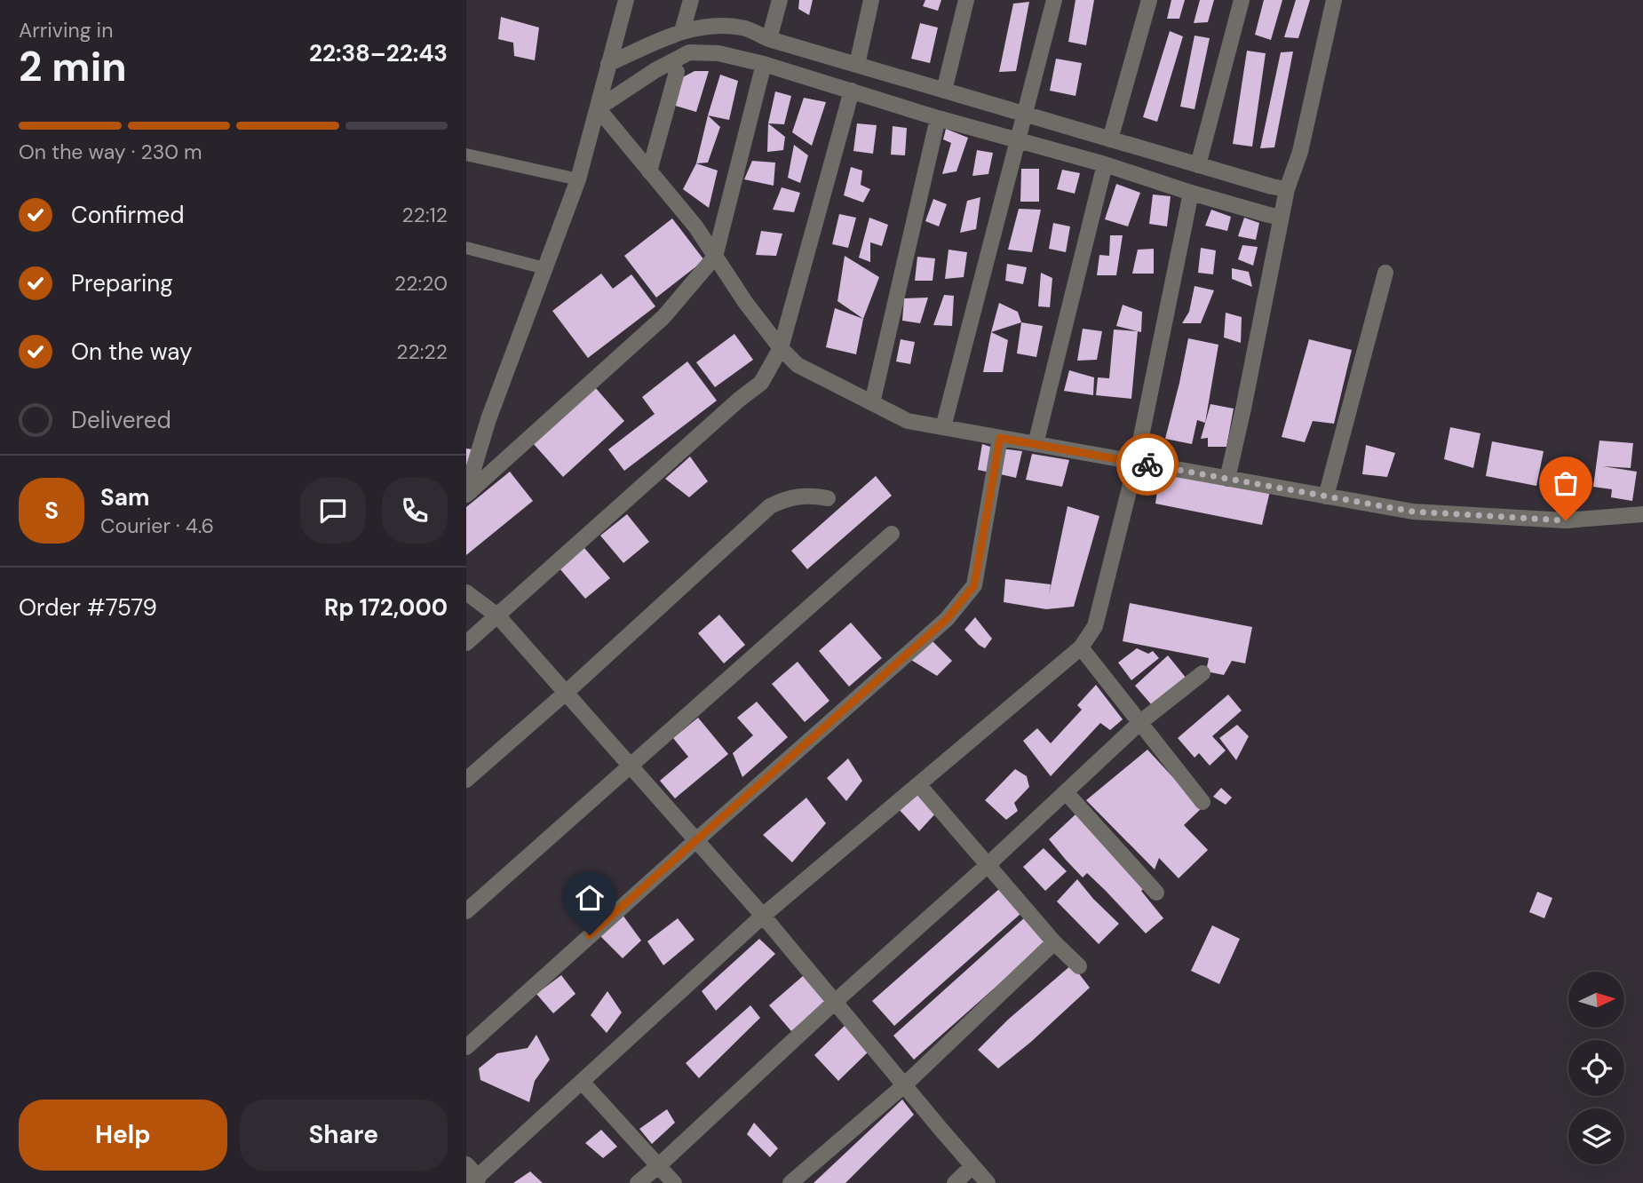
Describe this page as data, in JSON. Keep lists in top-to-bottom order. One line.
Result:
{"north":"right","page":{"heading":["2 min","Arriving in","22:38–22:43"],"panel":["Sam","Courier · 4.6","Order #7579","Rp 172,000"],"bar":"On the way · 230 m","list":[["Confirmed","22:12"],["Preparing","22:20"],["On the way","22:22"],"Delivered"],"round":"S","buttons":["Help","Share"]}}
